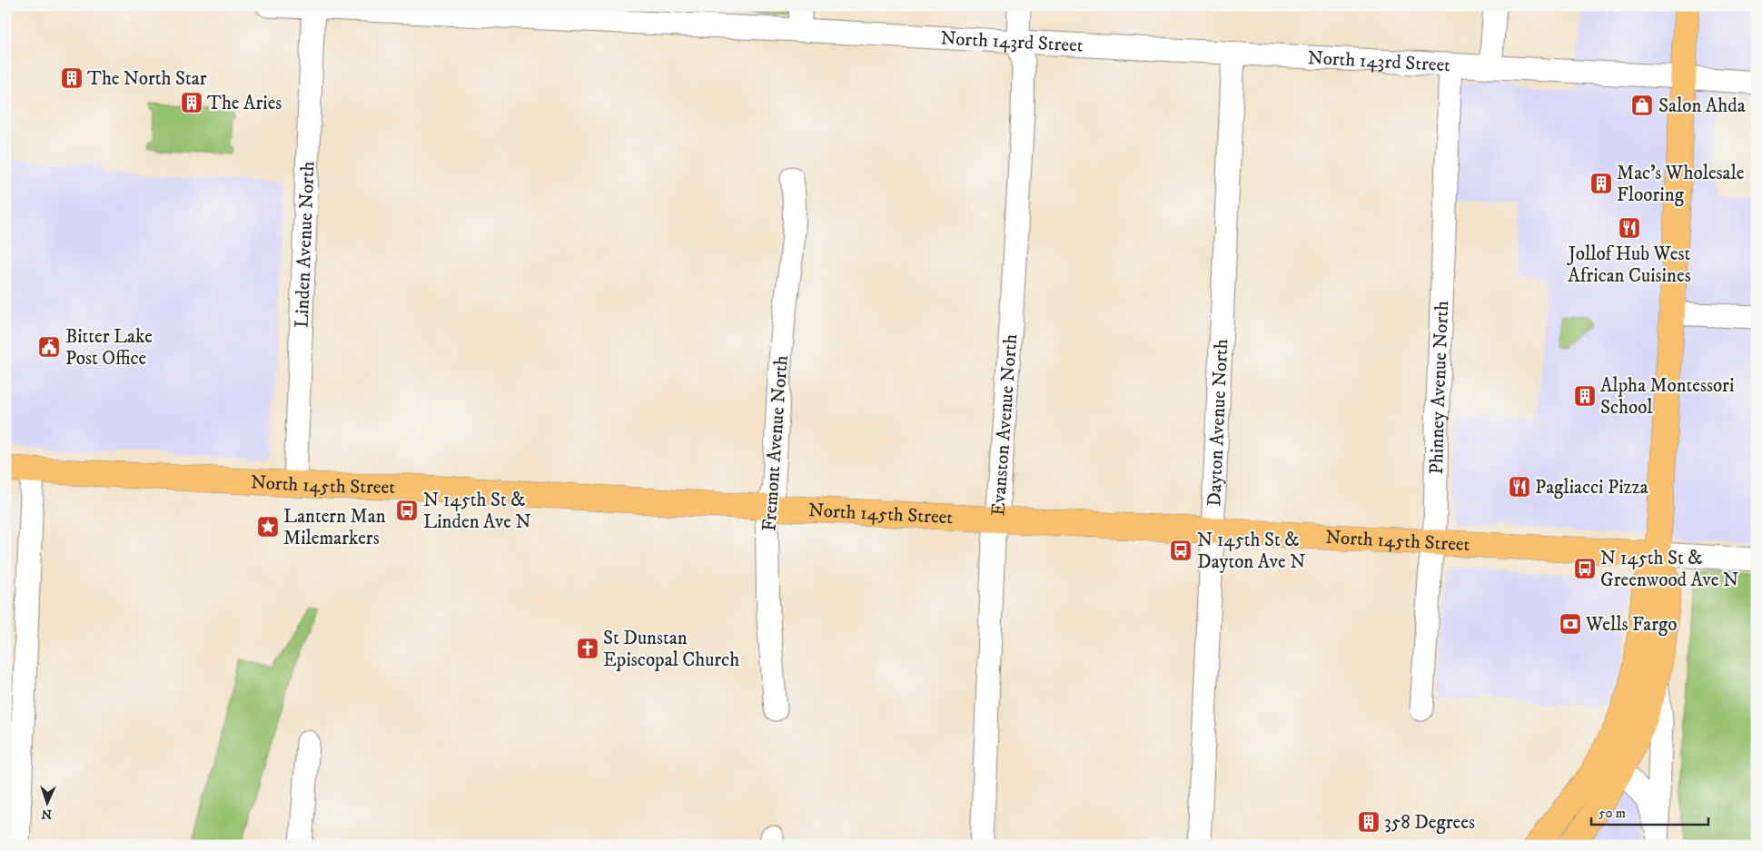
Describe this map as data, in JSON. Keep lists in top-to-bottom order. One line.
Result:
{"streets":{"main road":["North 145th Street"],"street":["North 143rd Street","Linden Avenue North","Phinney Avenue North","Dayton Avenue North","Evanston Avenue North","Fremont Avenue North"]},"crossings":[["North 143rd Street","Linden Avenue North"],["North 143rd Street","Phinney Avenue North"],["North 143rd Street","Dayton Avenue North"],["North 143rd Street","Evanston Avenue North"],["Linden Avenue North","North 145th Street"],["Phinney Avenue North","North 145th Street"],["Dayton Avenue North","North 145th Street"],["Evanston Avenue North","North 145th Street"],["Fremont Avenue North","North 145th Street"]],"places":{"building":["The North Star","The Aries","Mac's Wholesale Flooring","Alpha Montessori School","358 Degrees"],"shop":["Salon Ahda"],"restaurant":["Jollof Hub West African Cuisines","Pagliacci Pizza"],"public building":["Bitter Lake Post Office"],"bus stop":["N 145th St & Linden Ave N","N 145th St & Dayton Ave N","N 145th St & Greenwood Ave N"],"place":["Lantern Man Milemarkers"],"bank":["Wells Fargo"],"church":["St Dunstan Episcopal Church"]},"scale_bar":"50 m","north":"bottom"}
